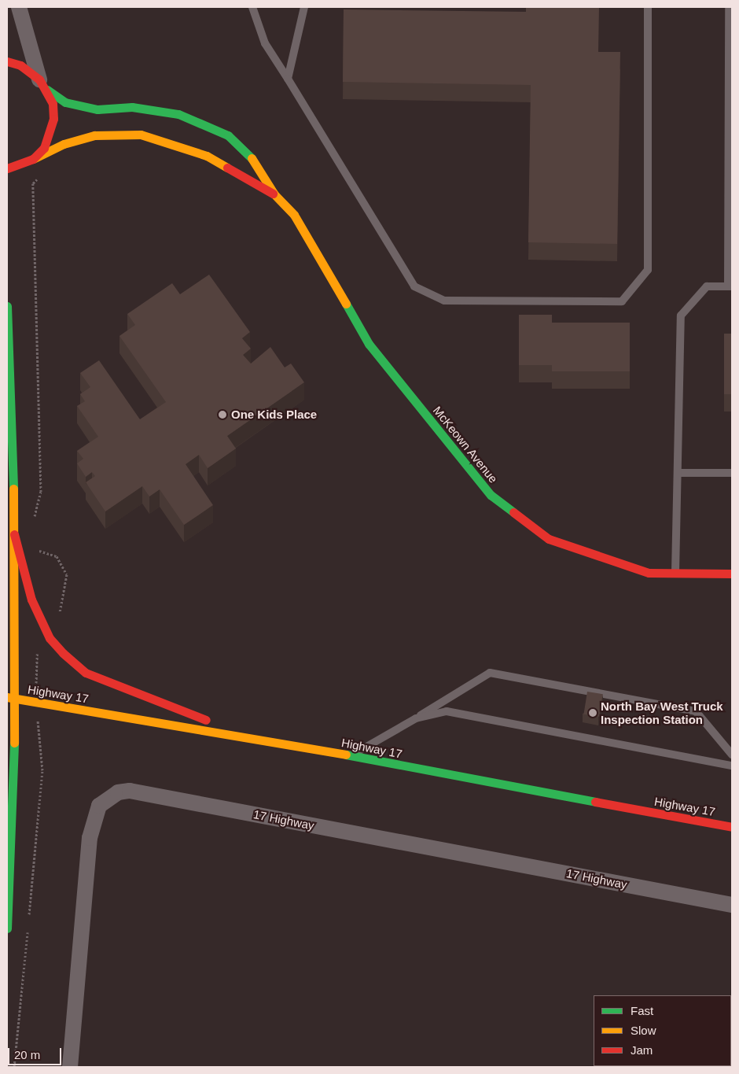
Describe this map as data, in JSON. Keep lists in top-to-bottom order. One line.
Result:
{"streets":{"main road":["McKeown Avenue","Highway 17"],"street":["17 Highway"]},"places":["One Kids Place","North Bay West Truck Inspection Station"],"legend":["Fast","Slow","Jam"],"scale_bar":"20 m"}
